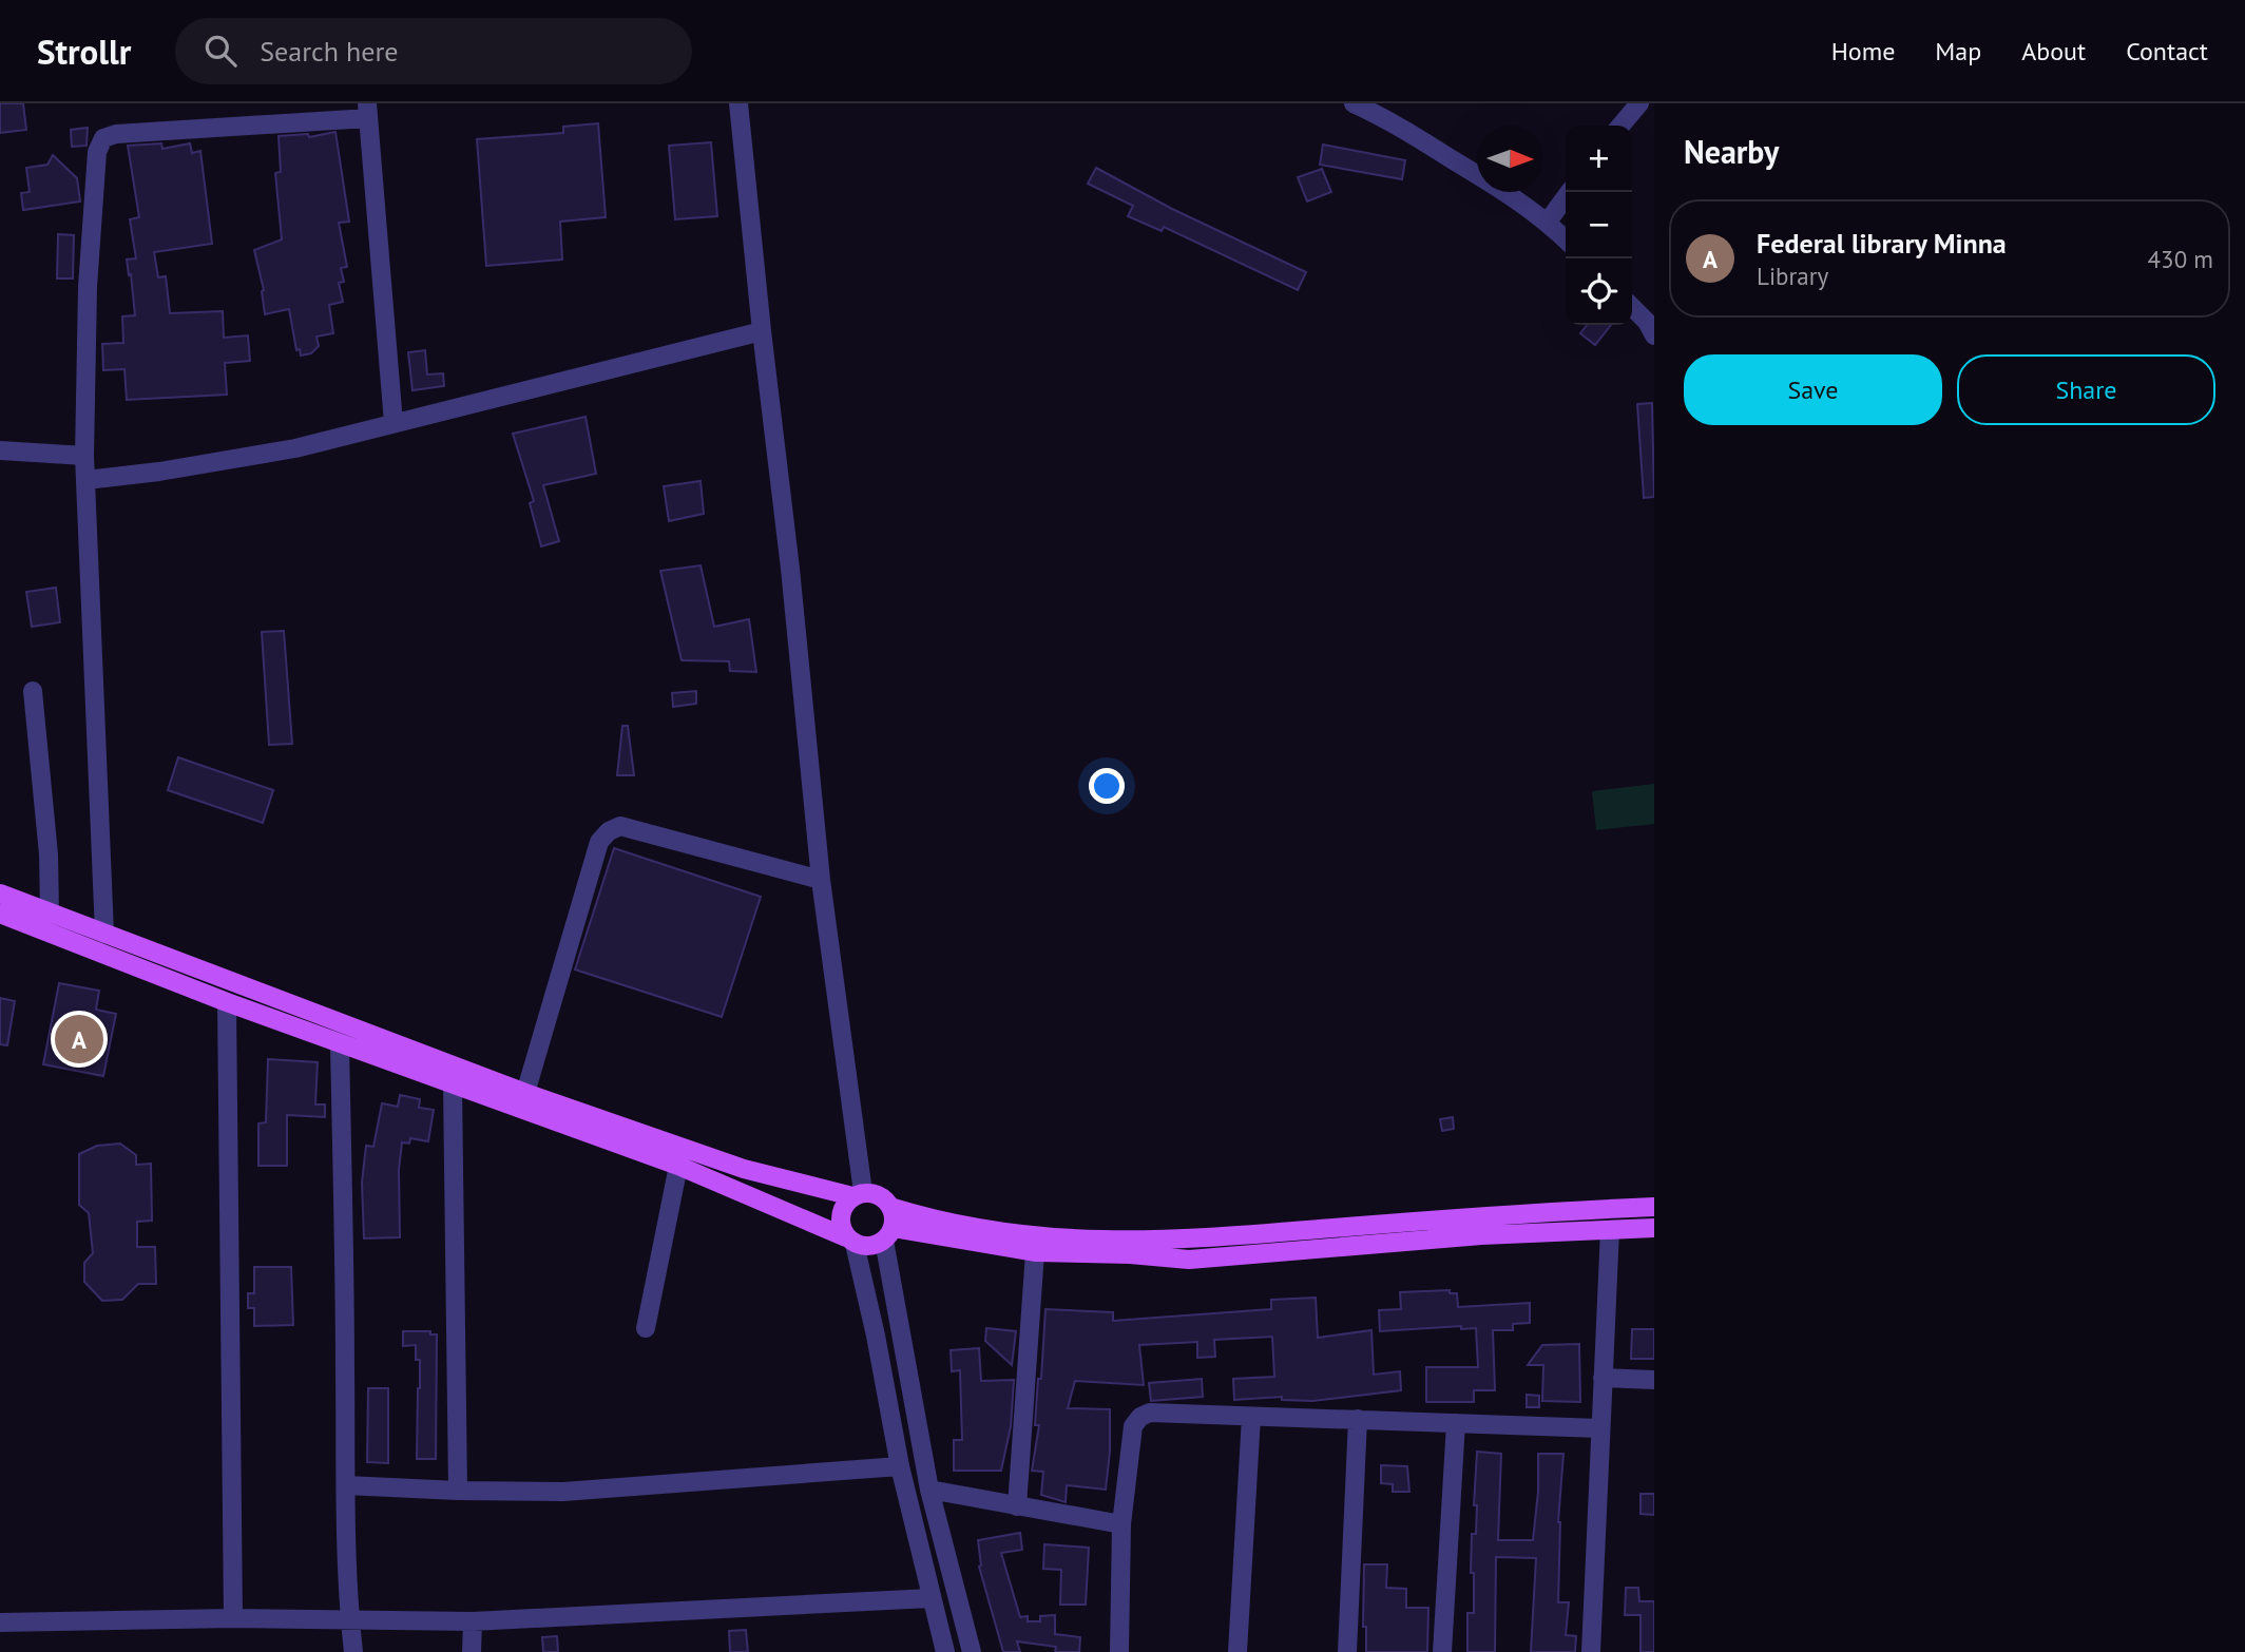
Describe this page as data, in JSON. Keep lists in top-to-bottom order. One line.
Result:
{"north":"right","page":{"header":"Strollr","search":"Search here","nav":["Home","Map","About","Contact"],"heading":"Nearby","map_buttons":["+","−"],"list":[{"mark":"A","name":"Federal library Minna","note":"Library","value":"430 m"}],"buttons":["Save","Share"],"pins":"A"}}
